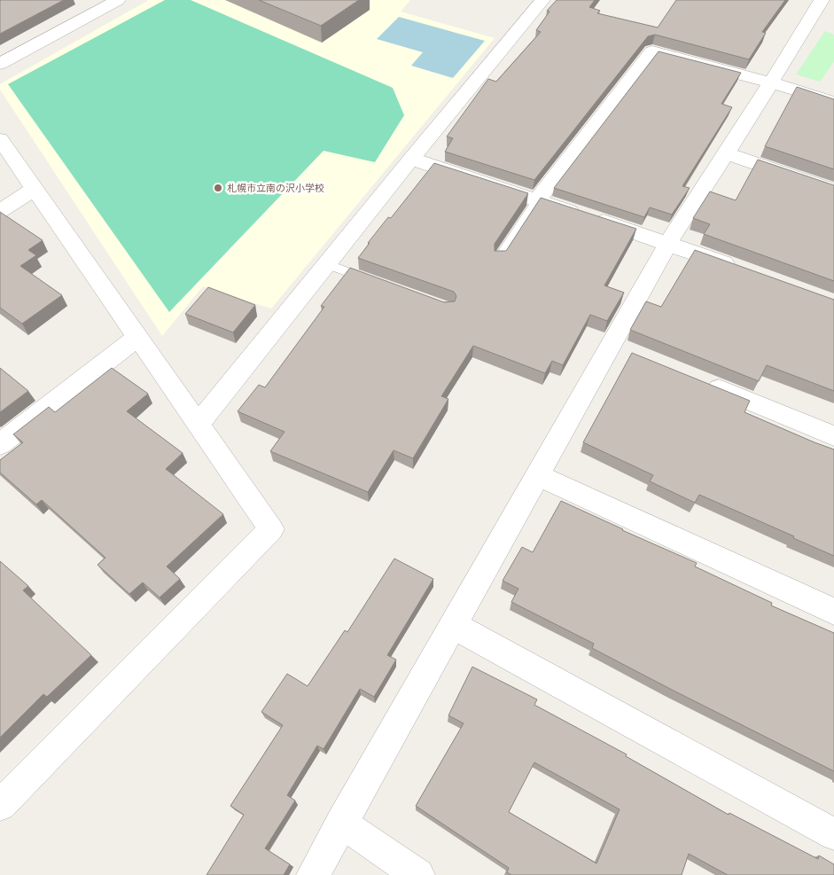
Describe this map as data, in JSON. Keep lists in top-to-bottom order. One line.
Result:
{"places":["札幌市立南の沢小学校"]}
